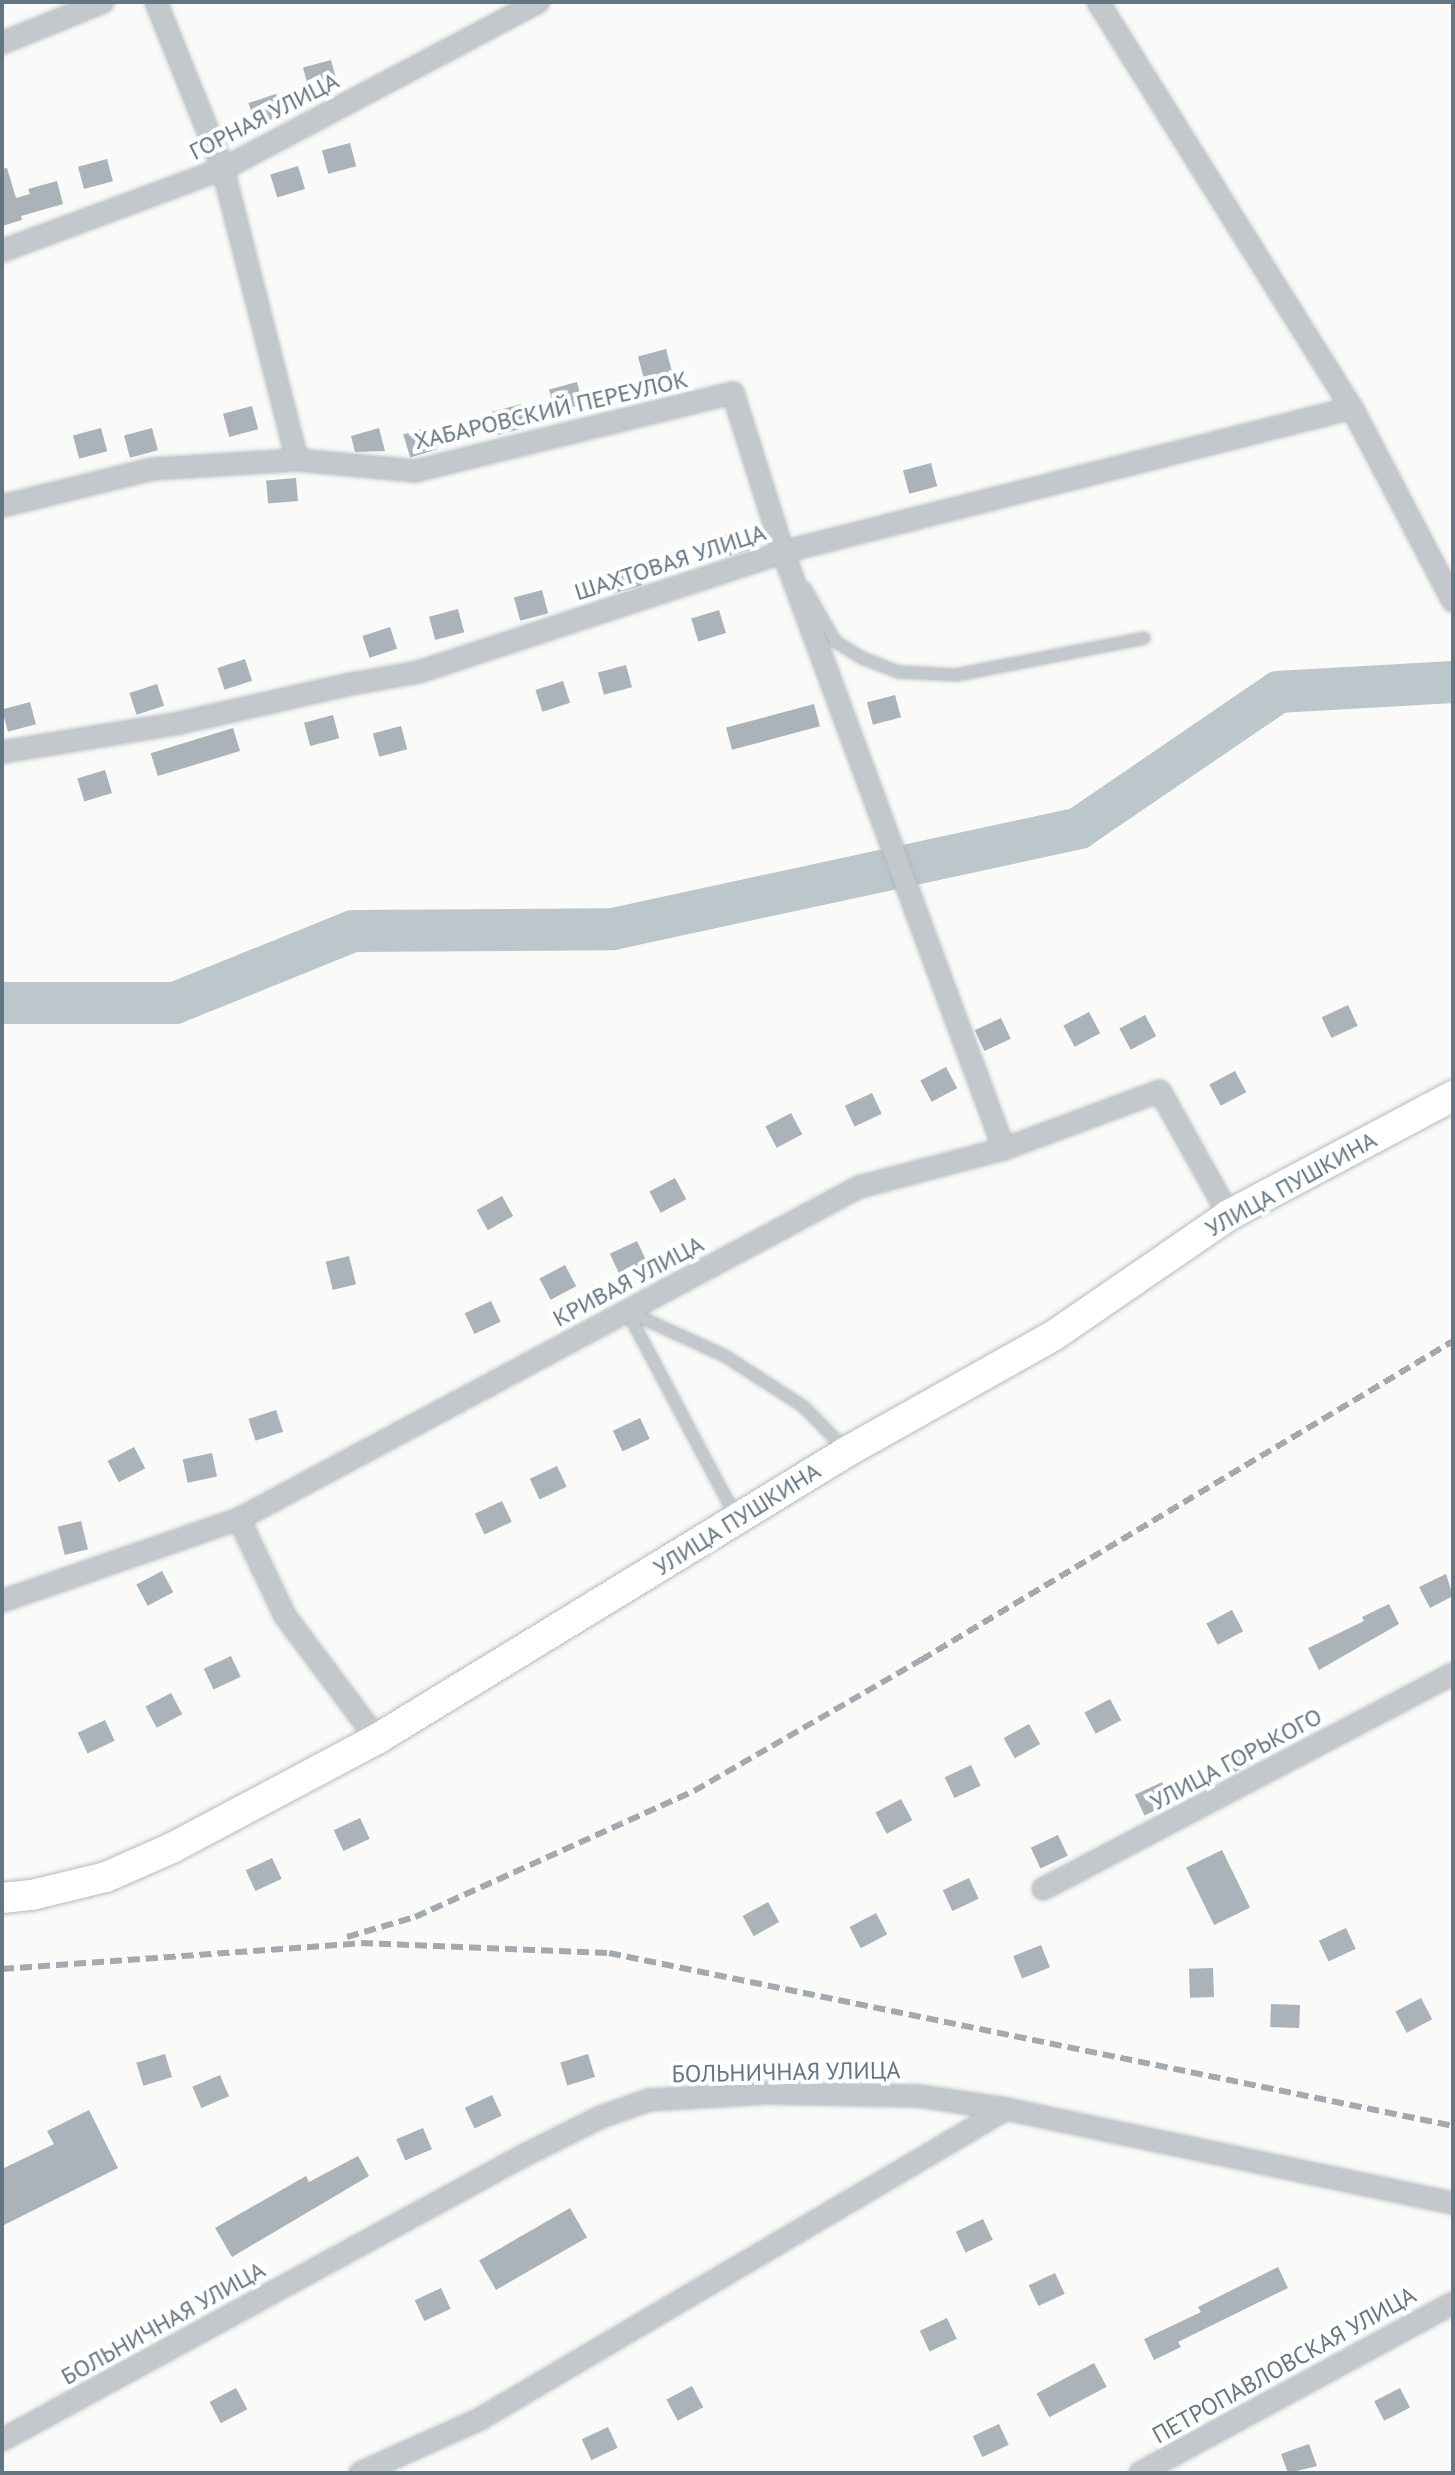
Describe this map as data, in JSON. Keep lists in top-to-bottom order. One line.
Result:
{"streets":{"main road":["УЛИЦА ПУШКИНА"],"street":["ГОРНАЯ УЛИЦА","ХАБАРОВСКИЙ ПЕРЕУЛОК","ШАХТОВАЯ УЛИЦА","КРИВАЯ УЛИЦА","УЛИЦА ГОРЬКОГО","БОЛЬНИЧНАЯ УЛИЦА","ПЕТРОПАВЛОВСКАЯ УЛИЦА"]},"crossings":[["ХАБАРОВСКИЙ ПЕРЕУЛОК","ШАХТОВАЯ УЛИЦА"],["УЛИЦА ПУШКИНА","КРИВАЯ УЛИЦА"]]}
